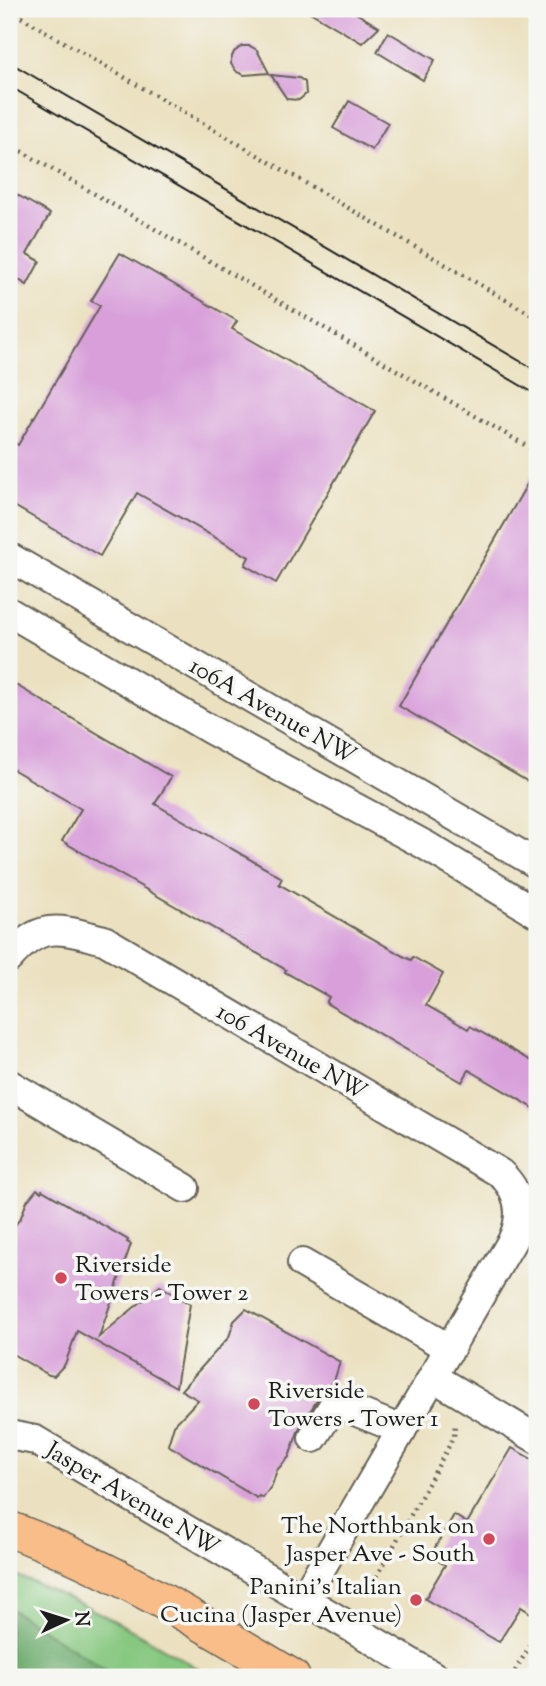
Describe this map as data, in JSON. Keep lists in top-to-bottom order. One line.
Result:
{"streets":{"street":["106A Avenue NW","106 Avenue NW","Jasper Avenue NW"]},"places":["Riverside Towers - Tower 2","Riverside Towers - Tower 1","The Northbank on Jasper Ave - South","Panini's Italian Cucina (Jasper Avenue)"],"north":"right"}
